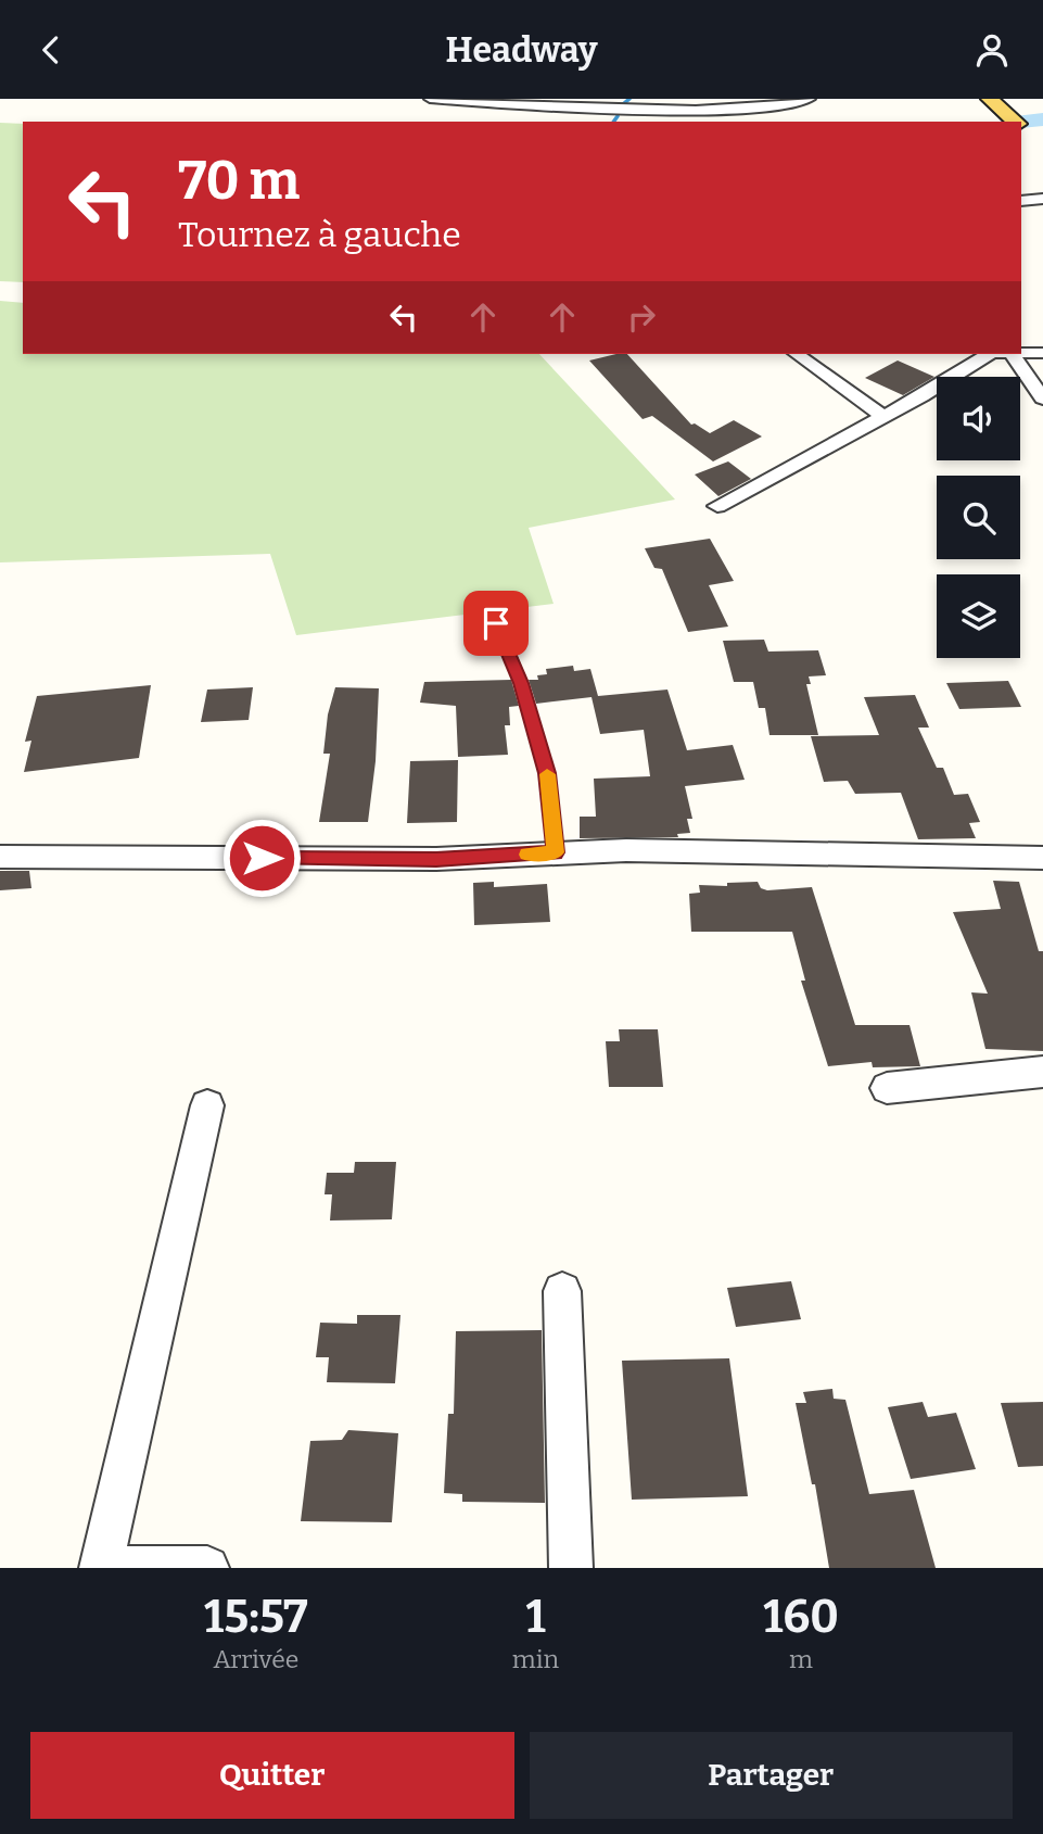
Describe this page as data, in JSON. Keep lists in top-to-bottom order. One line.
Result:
{"page":{"header":"Headway","turn":["70 m","Tournez à gauche"],"eta":["15:57","Arrivée","1","min","160","m"],"buttons":["Quitter","Partager"]}}
